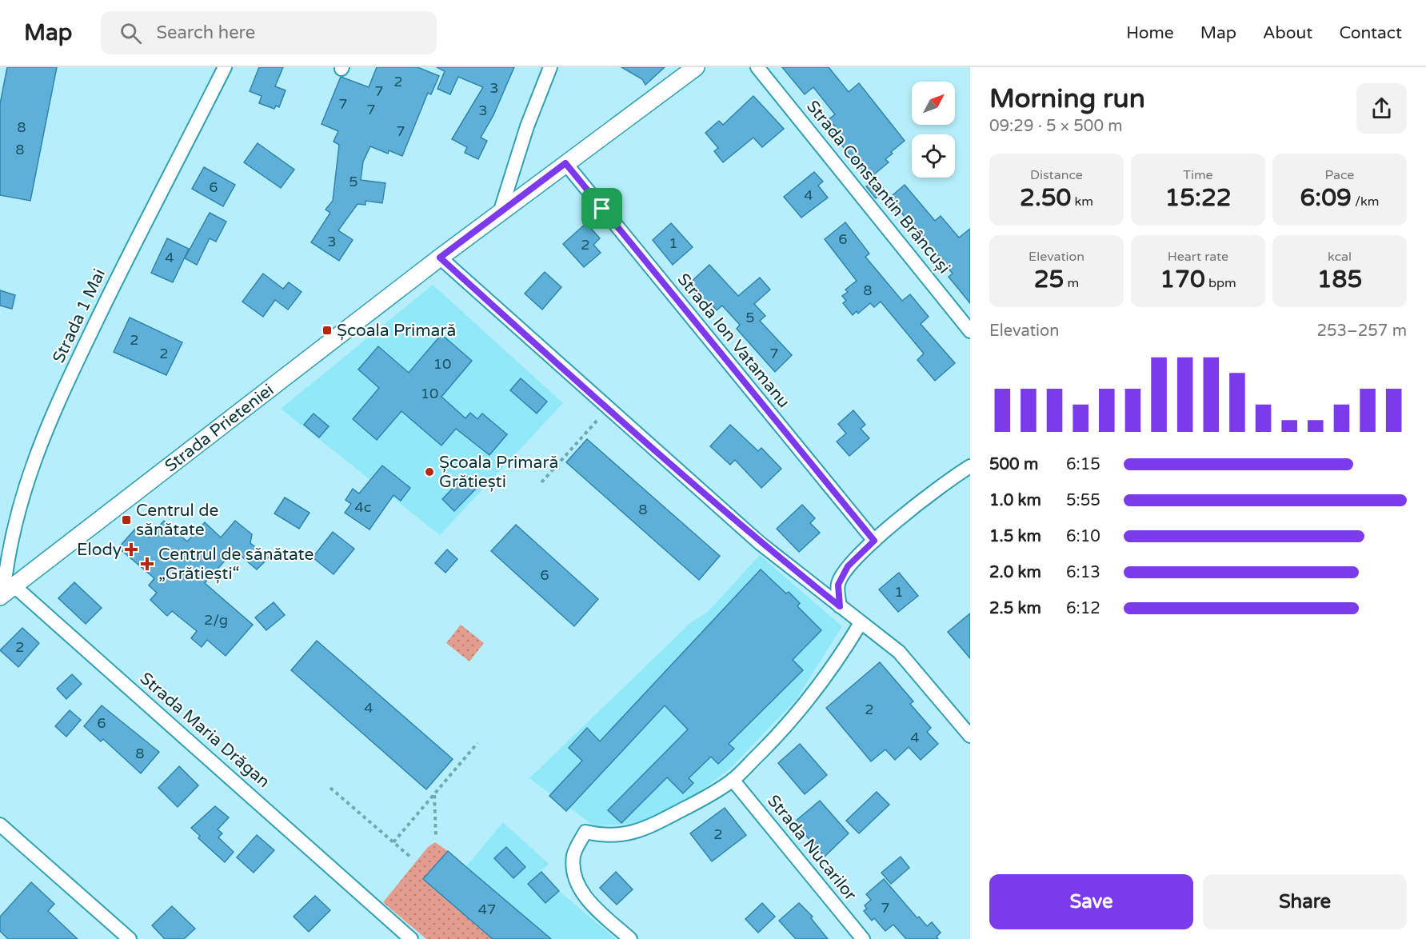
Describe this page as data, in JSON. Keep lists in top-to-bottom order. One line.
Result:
{"streets":{"street":["Strada Constantin Brâncuși","Strada 1 Mai","Strada Ion Vatamanu","Strada Prieteniei","Strada Maria Drăgan","Strada Nucarilor"]},"crossings":[["Strada 1 Mai","Strada Prieteniei"],["Strada 1 Mai","Strada Maria Drăgan"],["Strada Ion Vatamanu","Strada Prieteniei"],["Strada Prieteniei","Strada Maria Drăgan"]],"places":{"transit":["Școala Primară","Centrul de sănătate"],"other":["Școala Primară Grătiești"],"health":["Elody","Centrul de sănătate „Grătiești“"]},"house_numbers":["2","3","7","7","7","3","8","7","8","5","6","4","6","3","1","2","4","8","5","2","2","7","10","10","4c","8","6","1","2/g","2","4","2","6","4","8","2","7","47"],"north":"top right","page":{"header":"Map","search":"Search here","nav":["Home","Map","About","Contact"],"heading":["Morning run","09:29 · 5 × 500 m"],"stats":[["Distance","2.50 km"],["Time","15:22"],["Pace","6:09 /km"],["Elevation","25 m"],["Heart rate","170 bpm"],["kcal","185"]],"chart":["Elevation","253–257 m"],"list":[{"name":"500 m","note":"6:15"},{"name":"1.0 km","note":"5:55"},{"name":"1.5 km","note":"6:10"},{"name":"2.0 km","note":"6:13"},{"name":"2.5 km","note":"6:12"}],"buttons":["Save","Share"]}}
